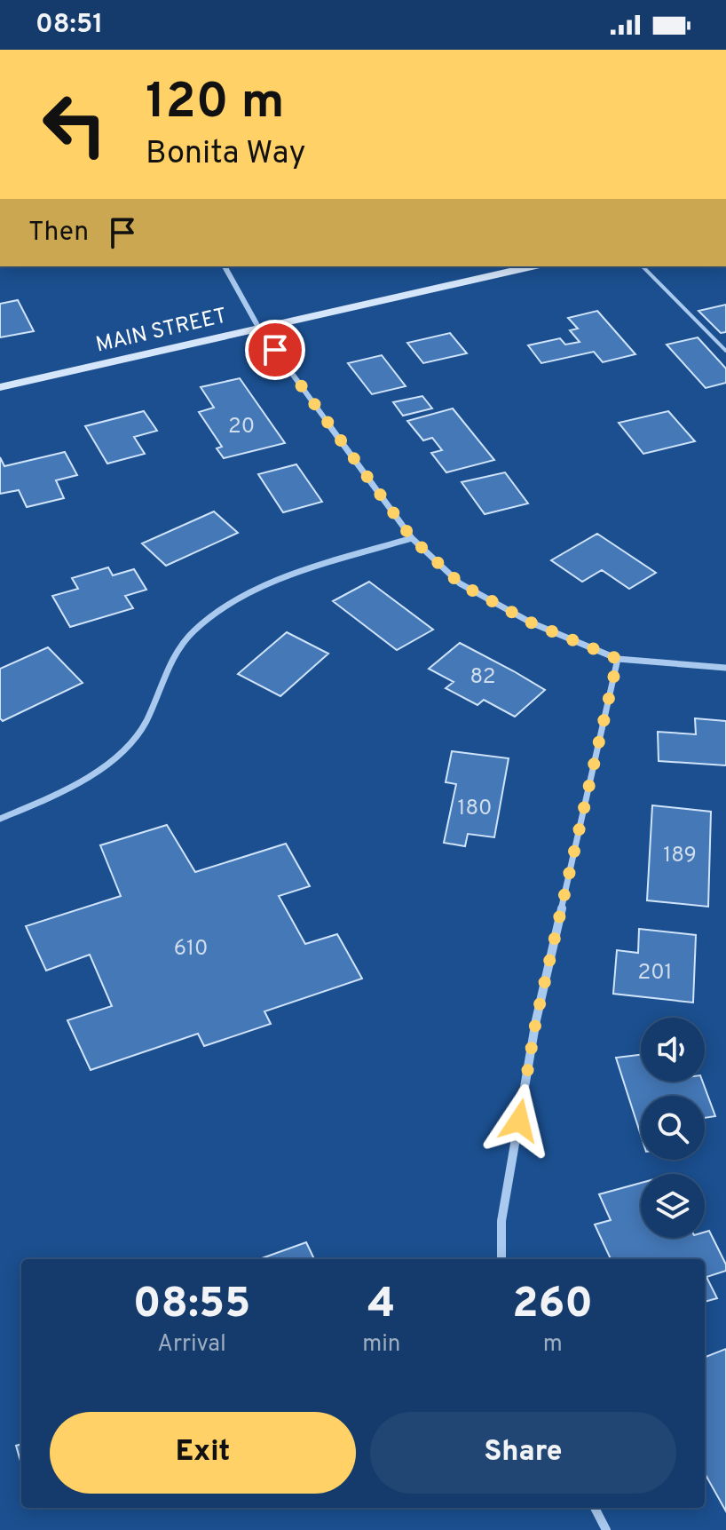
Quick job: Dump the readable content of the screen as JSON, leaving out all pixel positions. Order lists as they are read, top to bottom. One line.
{"streets":{"main road":["MAIN STREET"]},"house_numbers":["20","82","180","189","610","201"],"page":{"status":"08:51","turn":["120 m","Bonita Way"],"then":"Then","eta":["08:55","Arrival","4","min","260","m"],"buttons":["Exit","Share"]}}
